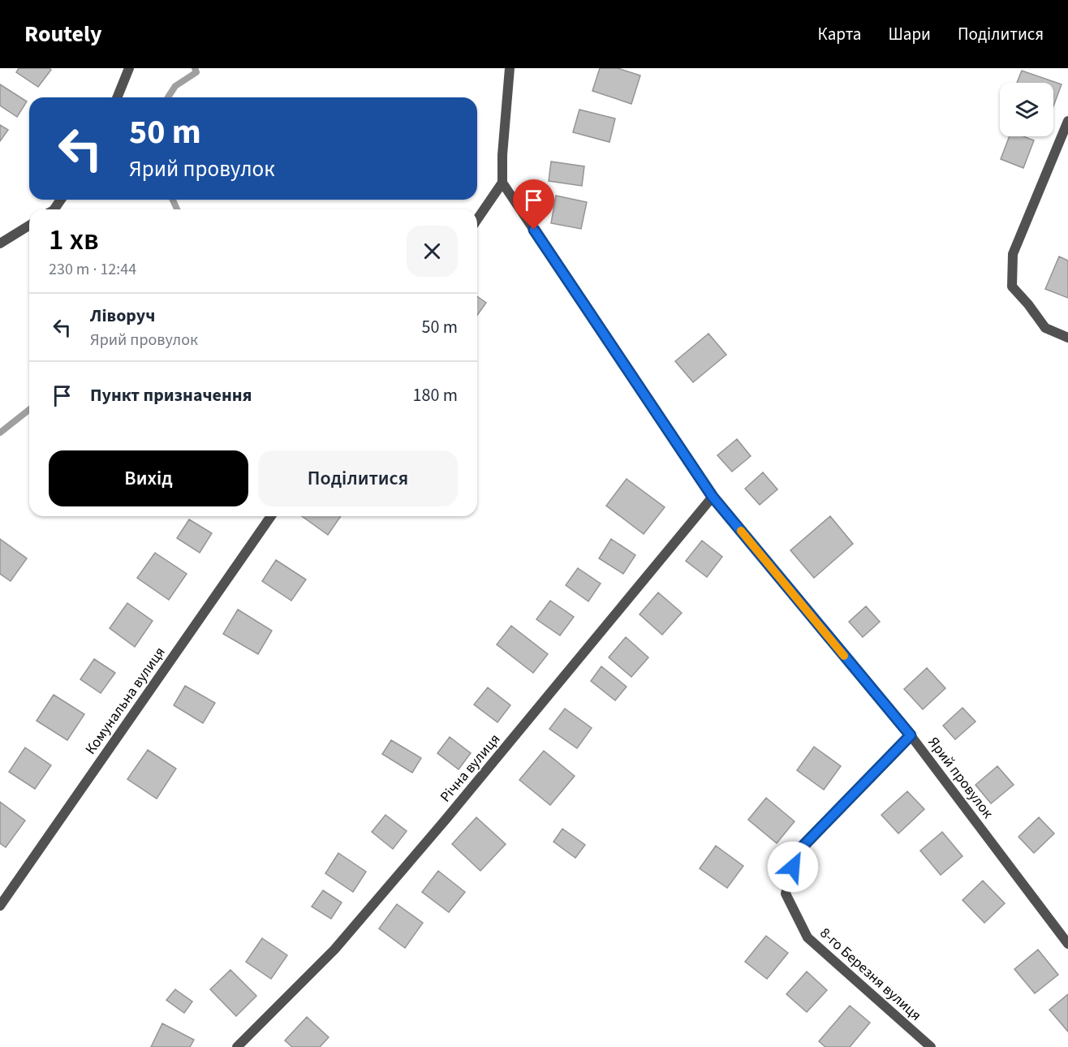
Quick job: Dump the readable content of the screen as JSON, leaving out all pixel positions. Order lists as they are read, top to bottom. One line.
{"streets":{"street":["Комунальна вулиця","Річна вулиця","Ярий провулок","8-го Березня вулиця"]},"crossings":[["Річна вулиця","Ярий провулок"],["Ярий провулок","8-го Березня вулиця"]],"page":{"header":"Routely","nav":["Карта","Шари","Поділитися"],"turn":["50 m","Ярий провулок"],"heading":["1 хв","230 m · 12:44"],"list":[{"name":"Ліворуч","note":"Ярий провулок","value":"50 m"},{"name":"Пункт призначення","value":"180 m"}],"buttons":["Вихід","Поділитися"]}}
